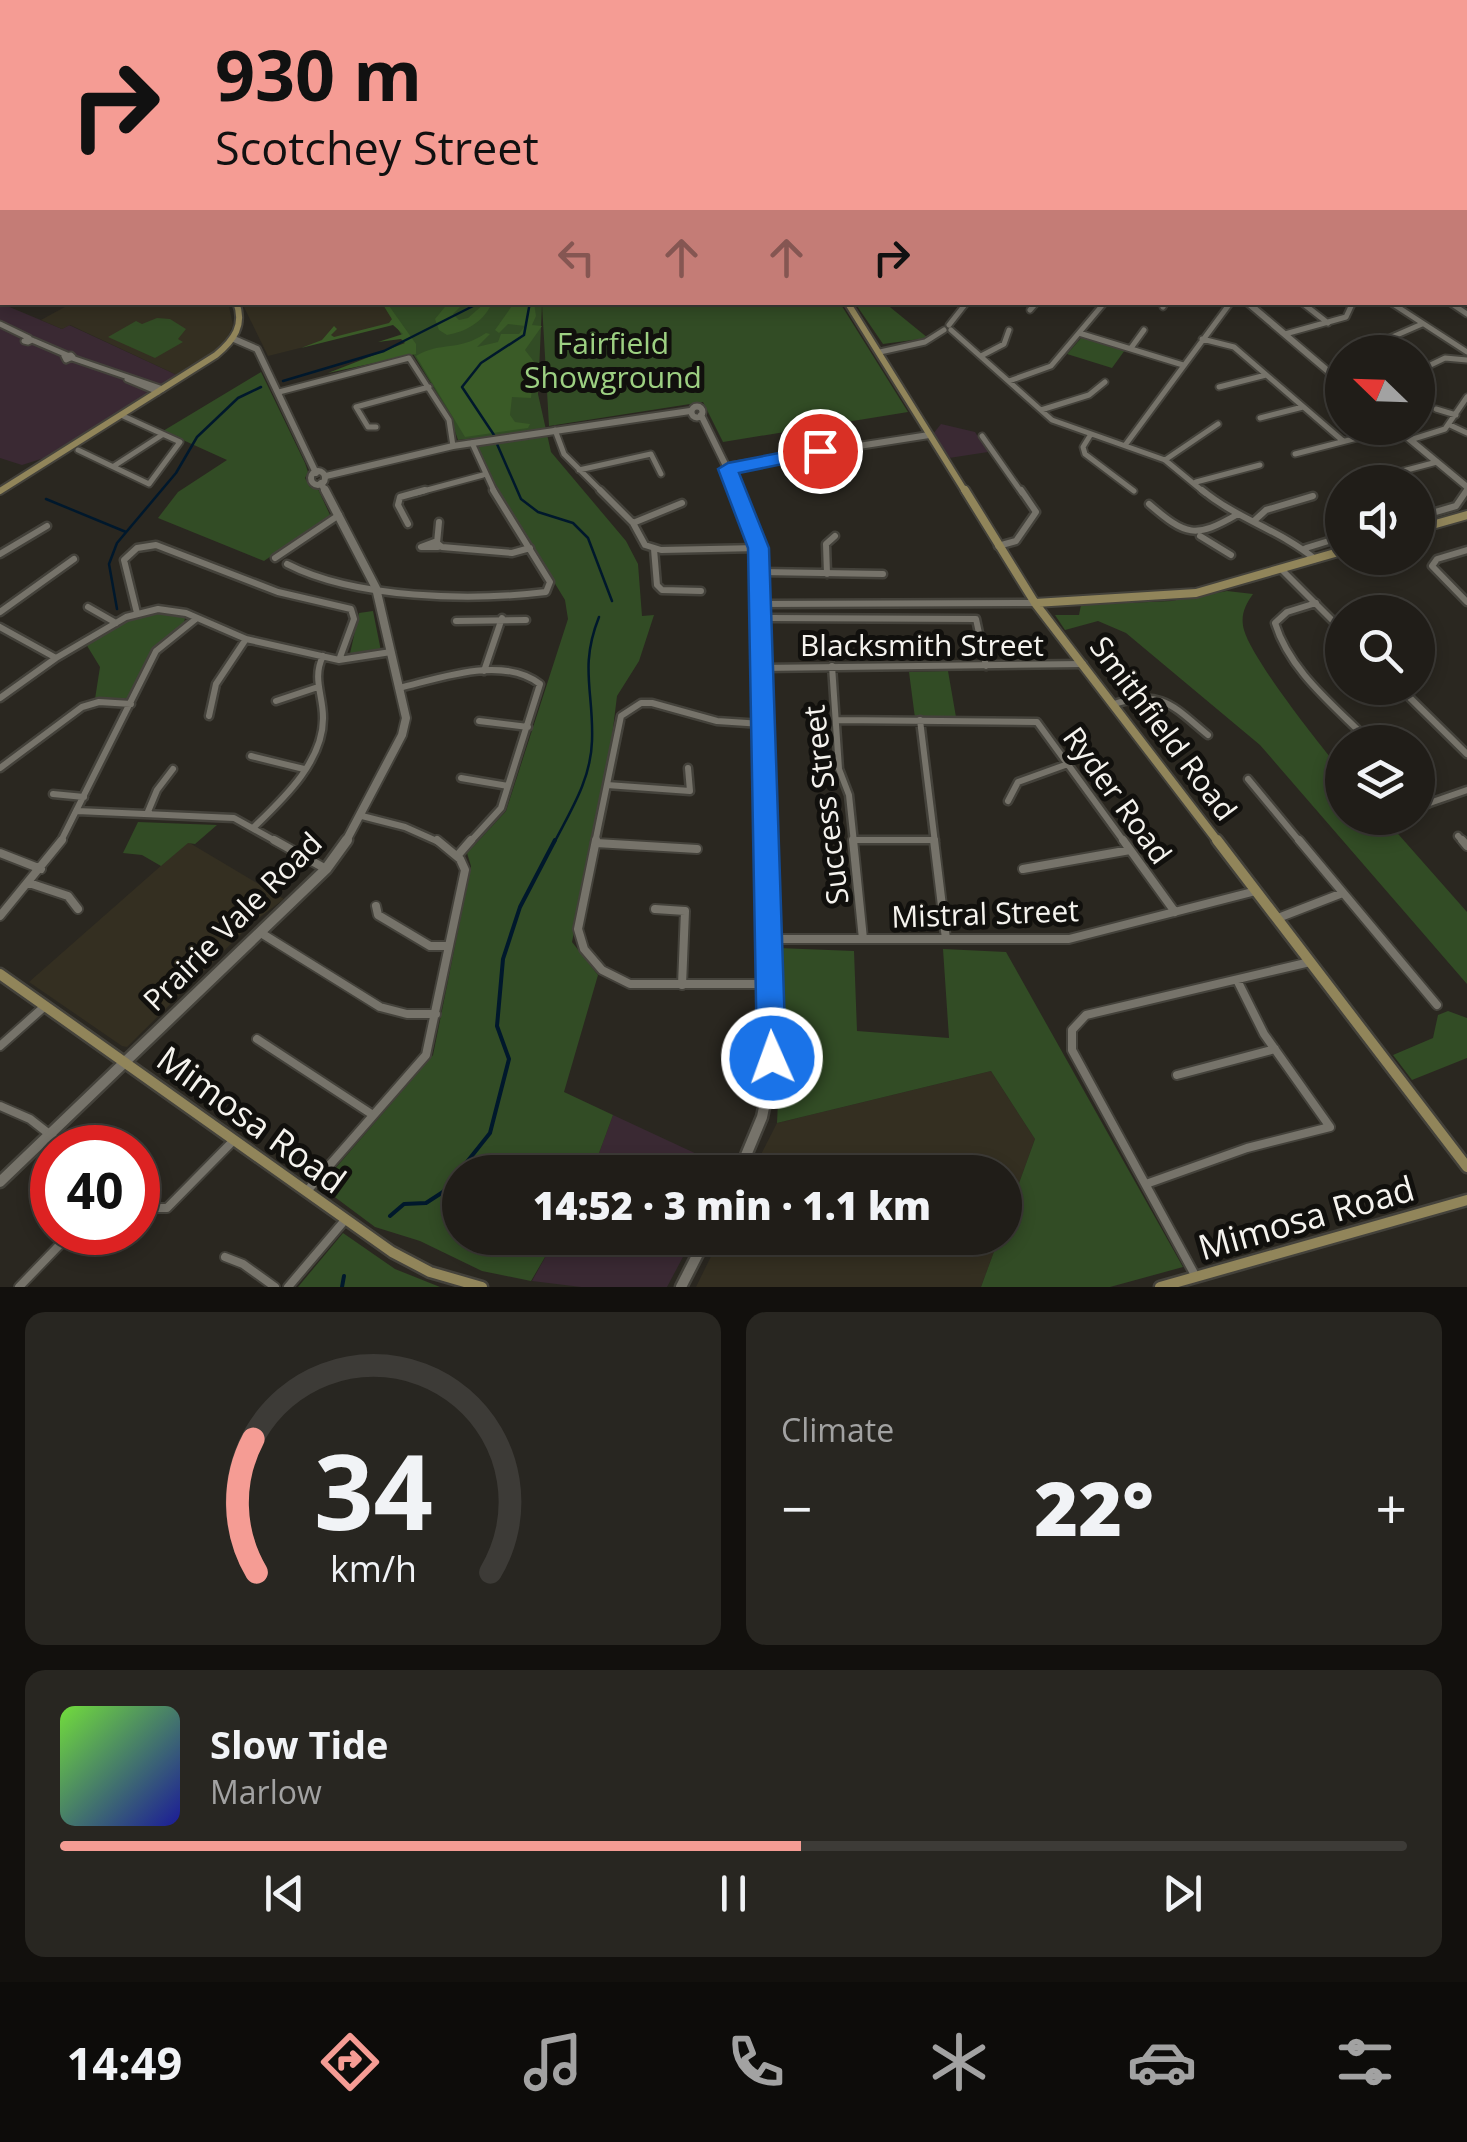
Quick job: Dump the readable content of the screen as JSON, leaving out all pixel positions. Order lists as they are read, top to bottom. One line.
{"streets":{"main road":["Smithfield Road","Mimosa Road"],"street":["Blacksmith Street","Ryder Road","Success Street","Mistral Street","Prairie Vale Road"]},"crossings":[["Blacksmith Street","Smithfield Road"],["Blacksmith Street","Success Street"],["Smithfield Road","Mistral Street"],["Ryder Road","Success Street"],["Ryder Road","Mistral Street"],["Success Street","Mistral Street"],["Prairie Vale Road","Mimosa Road"]],"parks":["Fairfield Showground"],"north":"top left","page":{"turn":["930 m","Scotchey Street"],"limit":"40","trip":"14:52 · 3 min · 1.1 km","tile":"Climate","heat":["−","22°","+"],"song":["Slow Tide","Marlow"],"tabs":"14:49","gauge":["34","km/h"]}}
